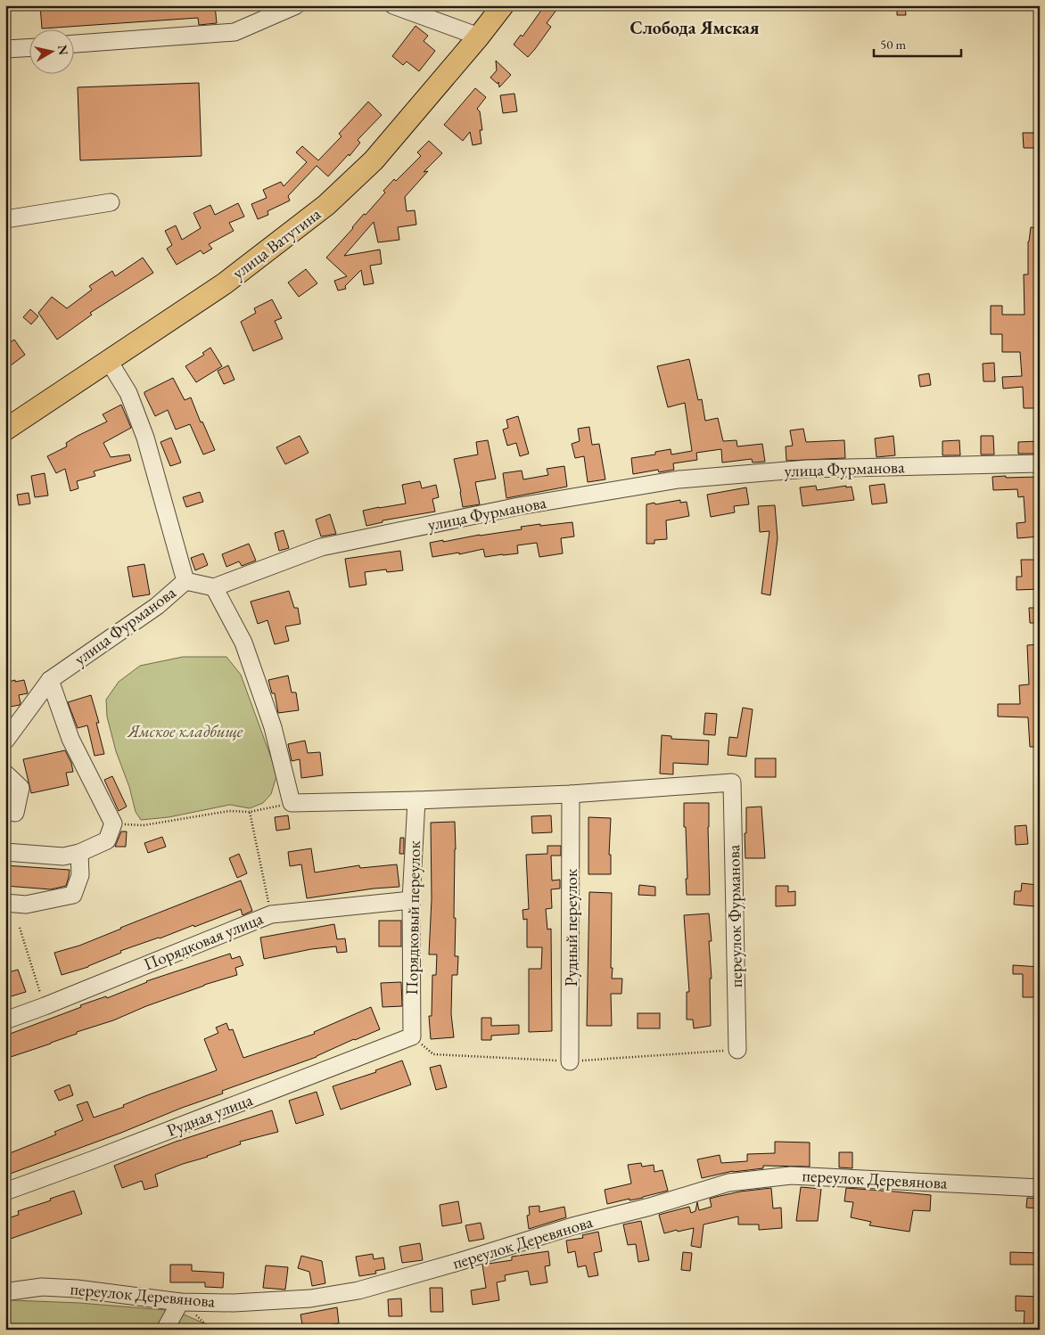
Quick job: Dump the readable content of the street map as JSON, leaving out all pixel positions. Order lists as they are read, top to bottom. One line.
{"streets":{"main road":["улица Ватутина"],"street":["улица Фурманова","переулок Фурманова","Порядковый переулок","Рудный переулок","Порядковая улица","Рудная улица","переулок Деревянова"]},"crossings":[["переулок Фурманова","Рудный переулок"],["Порядковый переулок","Порядковая улица"],["Порядковый переулок","Рудная улица"]],"districts":["Слобода Ямская"],"parks":["Ямское кладбище"],"scale_bar":"50 m","north":"right"}
